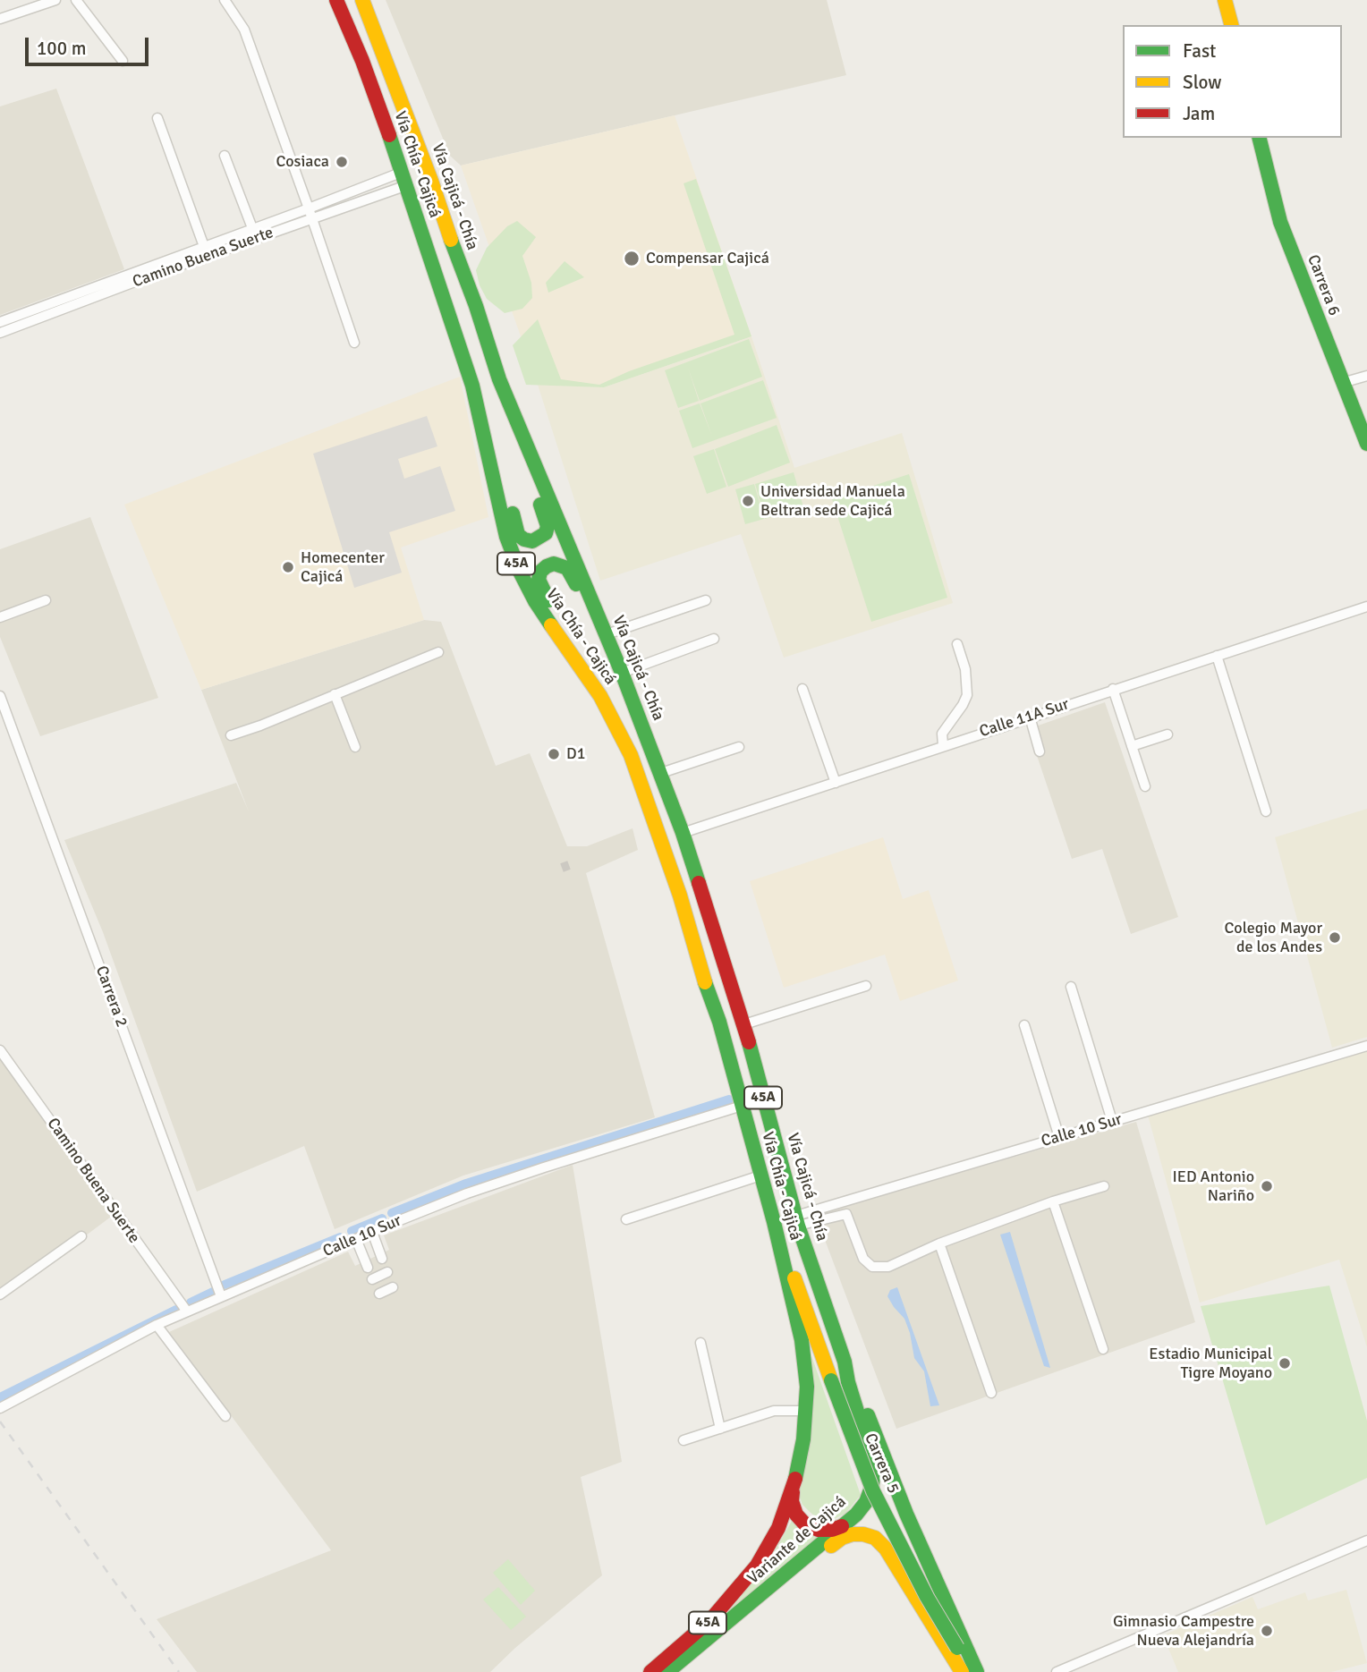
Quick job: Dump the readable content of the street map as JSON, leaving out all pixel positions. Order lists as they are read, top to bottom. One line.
{"streets":{"main road":["Vía Chía - Cajicá","Vía Cajicá - Chía","Carrera 6","45A","Carrera 5","Variante de Cajicá"],"street":["Camino Buena Suerte","Calle 11A Sur","Carrera 2","Calle 10 Sur"]},"crossings":[["Vía Chía - Cajicá","Camino Buena Suerte"],["Vía Chía - Cajicá","Calle 10 Sur"],["Vía Chía - Cajicá","Carrera 5"],["Vía Chía - Cajicá","Variante de Cajicá"],["Vía Cajicá - Chía","Calle 11A Sur"],["Vía Cajicá - Chía","Calle 10 Sur"],["Vía Cajicá - Chía","Carrera 5"],["Vía Cajicá - Chía","Variante de Cajicá"],["Camino Buena Suerte","Calle 10 Sur"],["Carrera 2","Calle 10 Sur"],["Carrera 5","Variante de Cajicá"]],"places":["Cosiaca","Compensar Cajicá","Universidad Manuela Beltran sede Cajicá","Homecenter Cajicá","D1","Colegio Mayor de los Andes","IED Antonio Nariño","Estadio Municipal Tigre Moyano","Gimnasio Campestre Nueva Alejandría"],"legend":["Fast","Slow","Jam"],"scale_bar":"100 m"}
